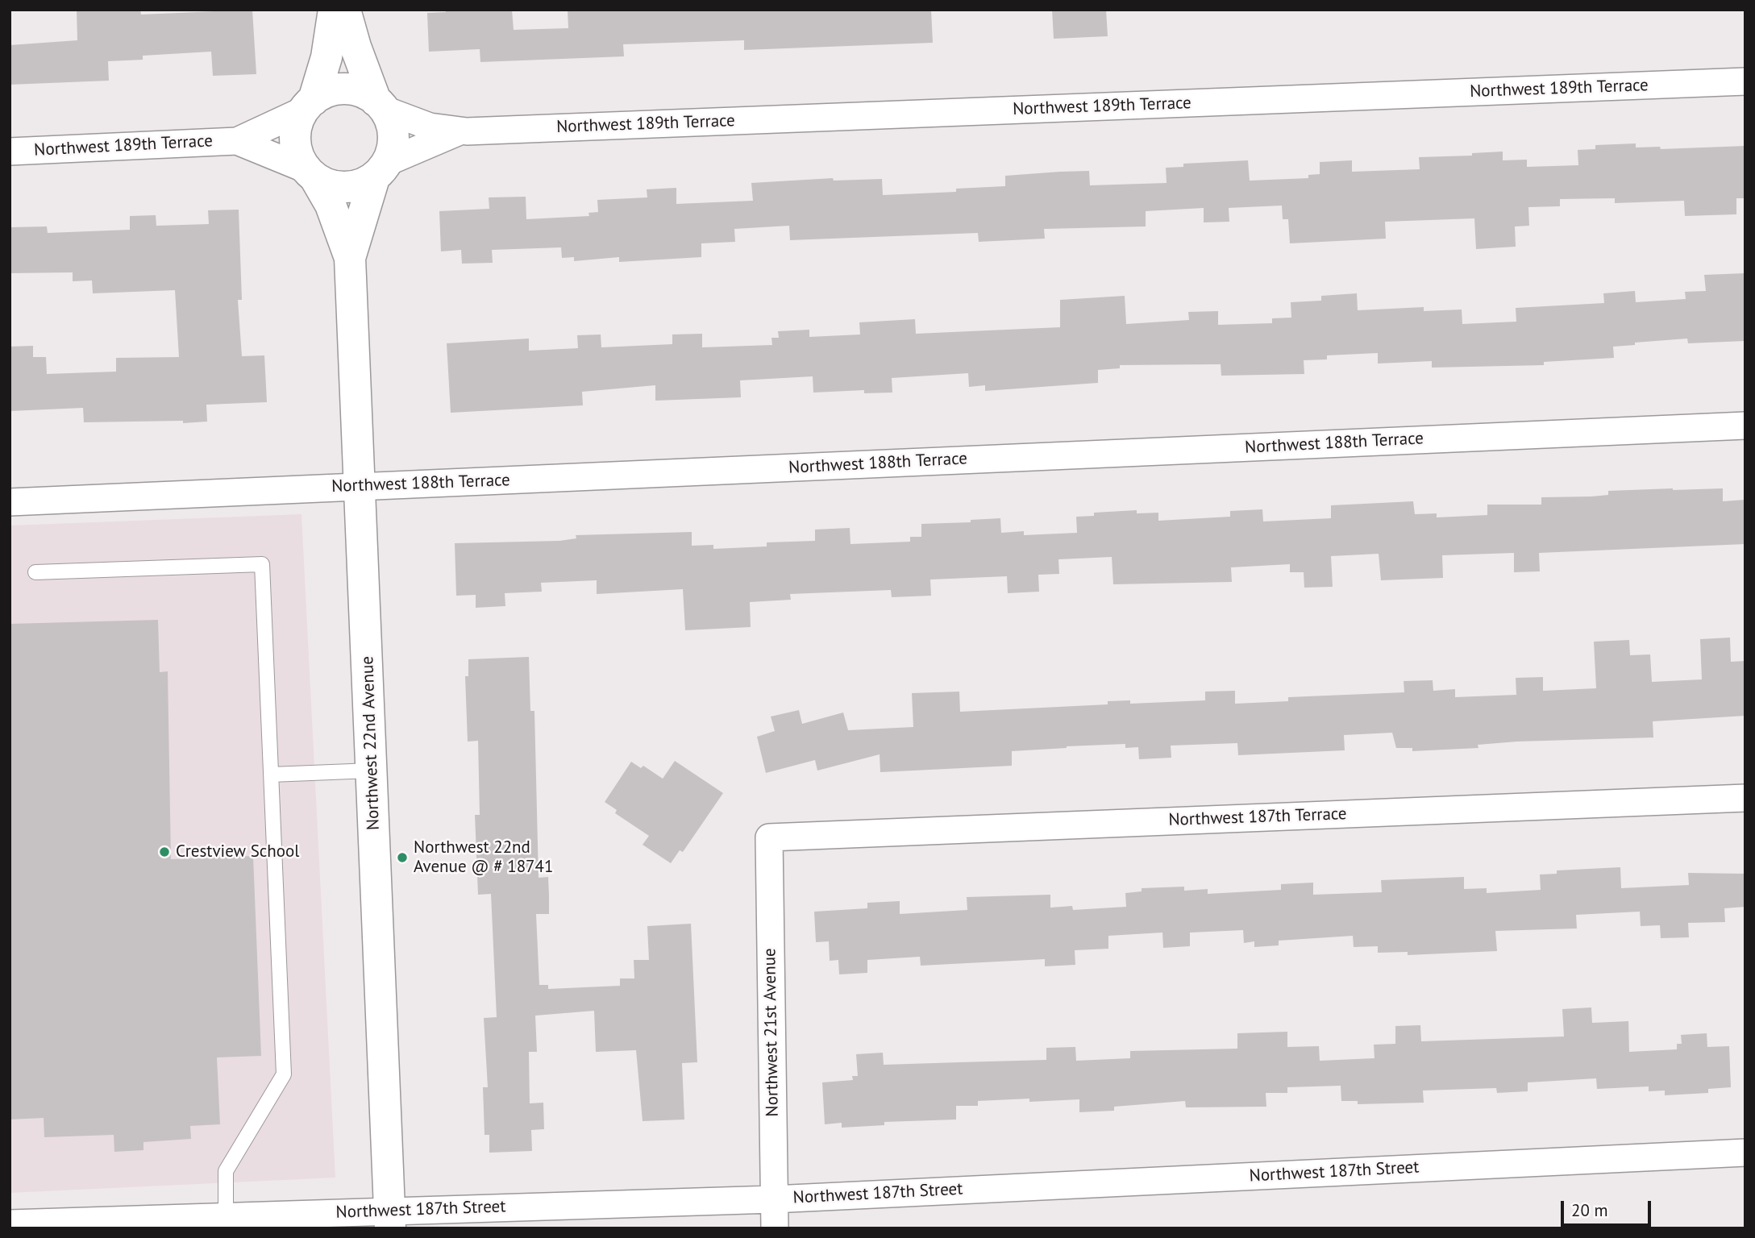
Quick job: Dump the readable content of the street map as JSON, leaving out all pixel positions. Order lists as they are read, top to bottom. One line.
{"streets":{"street":["Northwest 189th Terrace","Northwest 188th Terrace","Northwest 22nd Avenue","Northwest 187th Terrace","Northwest 21st Avenue","Northwest 187th Street"]},"crossings":[["Northwest 189th Terrace","Northwest 22nd Avenue"],["Northwest 188th Terrace","Northwest 22nd Avenue"],["Northwest 22nd Avenue","Northwest 187th Street"],["Northwest 187th Terrace","Northwest 21st Avenue"],["Northwest 21st Avenue","Northwest 187th Street"]],"places":["Crestview School","Northwest 22nd Avenue @ # 18741"],"scale_bar":"20 m"}
